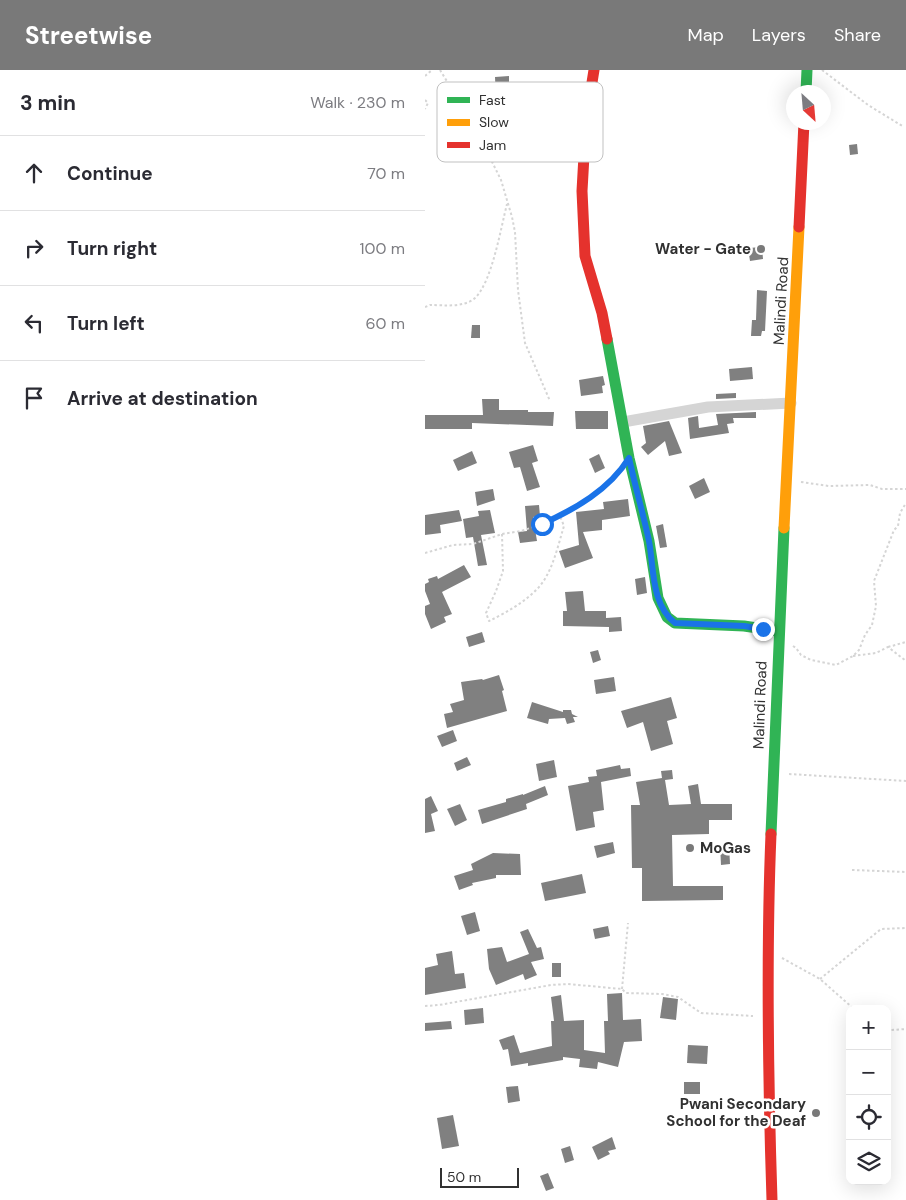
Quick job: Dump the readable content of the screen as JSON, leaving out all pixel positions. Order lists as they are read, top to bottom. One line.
{"streets":{"main road":["Malindi Road"]},"places":["Water - Gate","MoGas","Pwani Secondary School for the Deaf"],"legend":["Fast","Slow","Jam"],"scale_bar":"50 m","north":"bottom right","page":{"header":"Streetwise","nav":["Map","Layers","Share"],"heading":["3 min","Walk · 230 m"],"list":[["Continue","70 m"],["Turn right","100 m"],["Turn left","60 m"],"Arrive at destination"],"map_buttons":["+","−"],"scale":"50 m"}}
